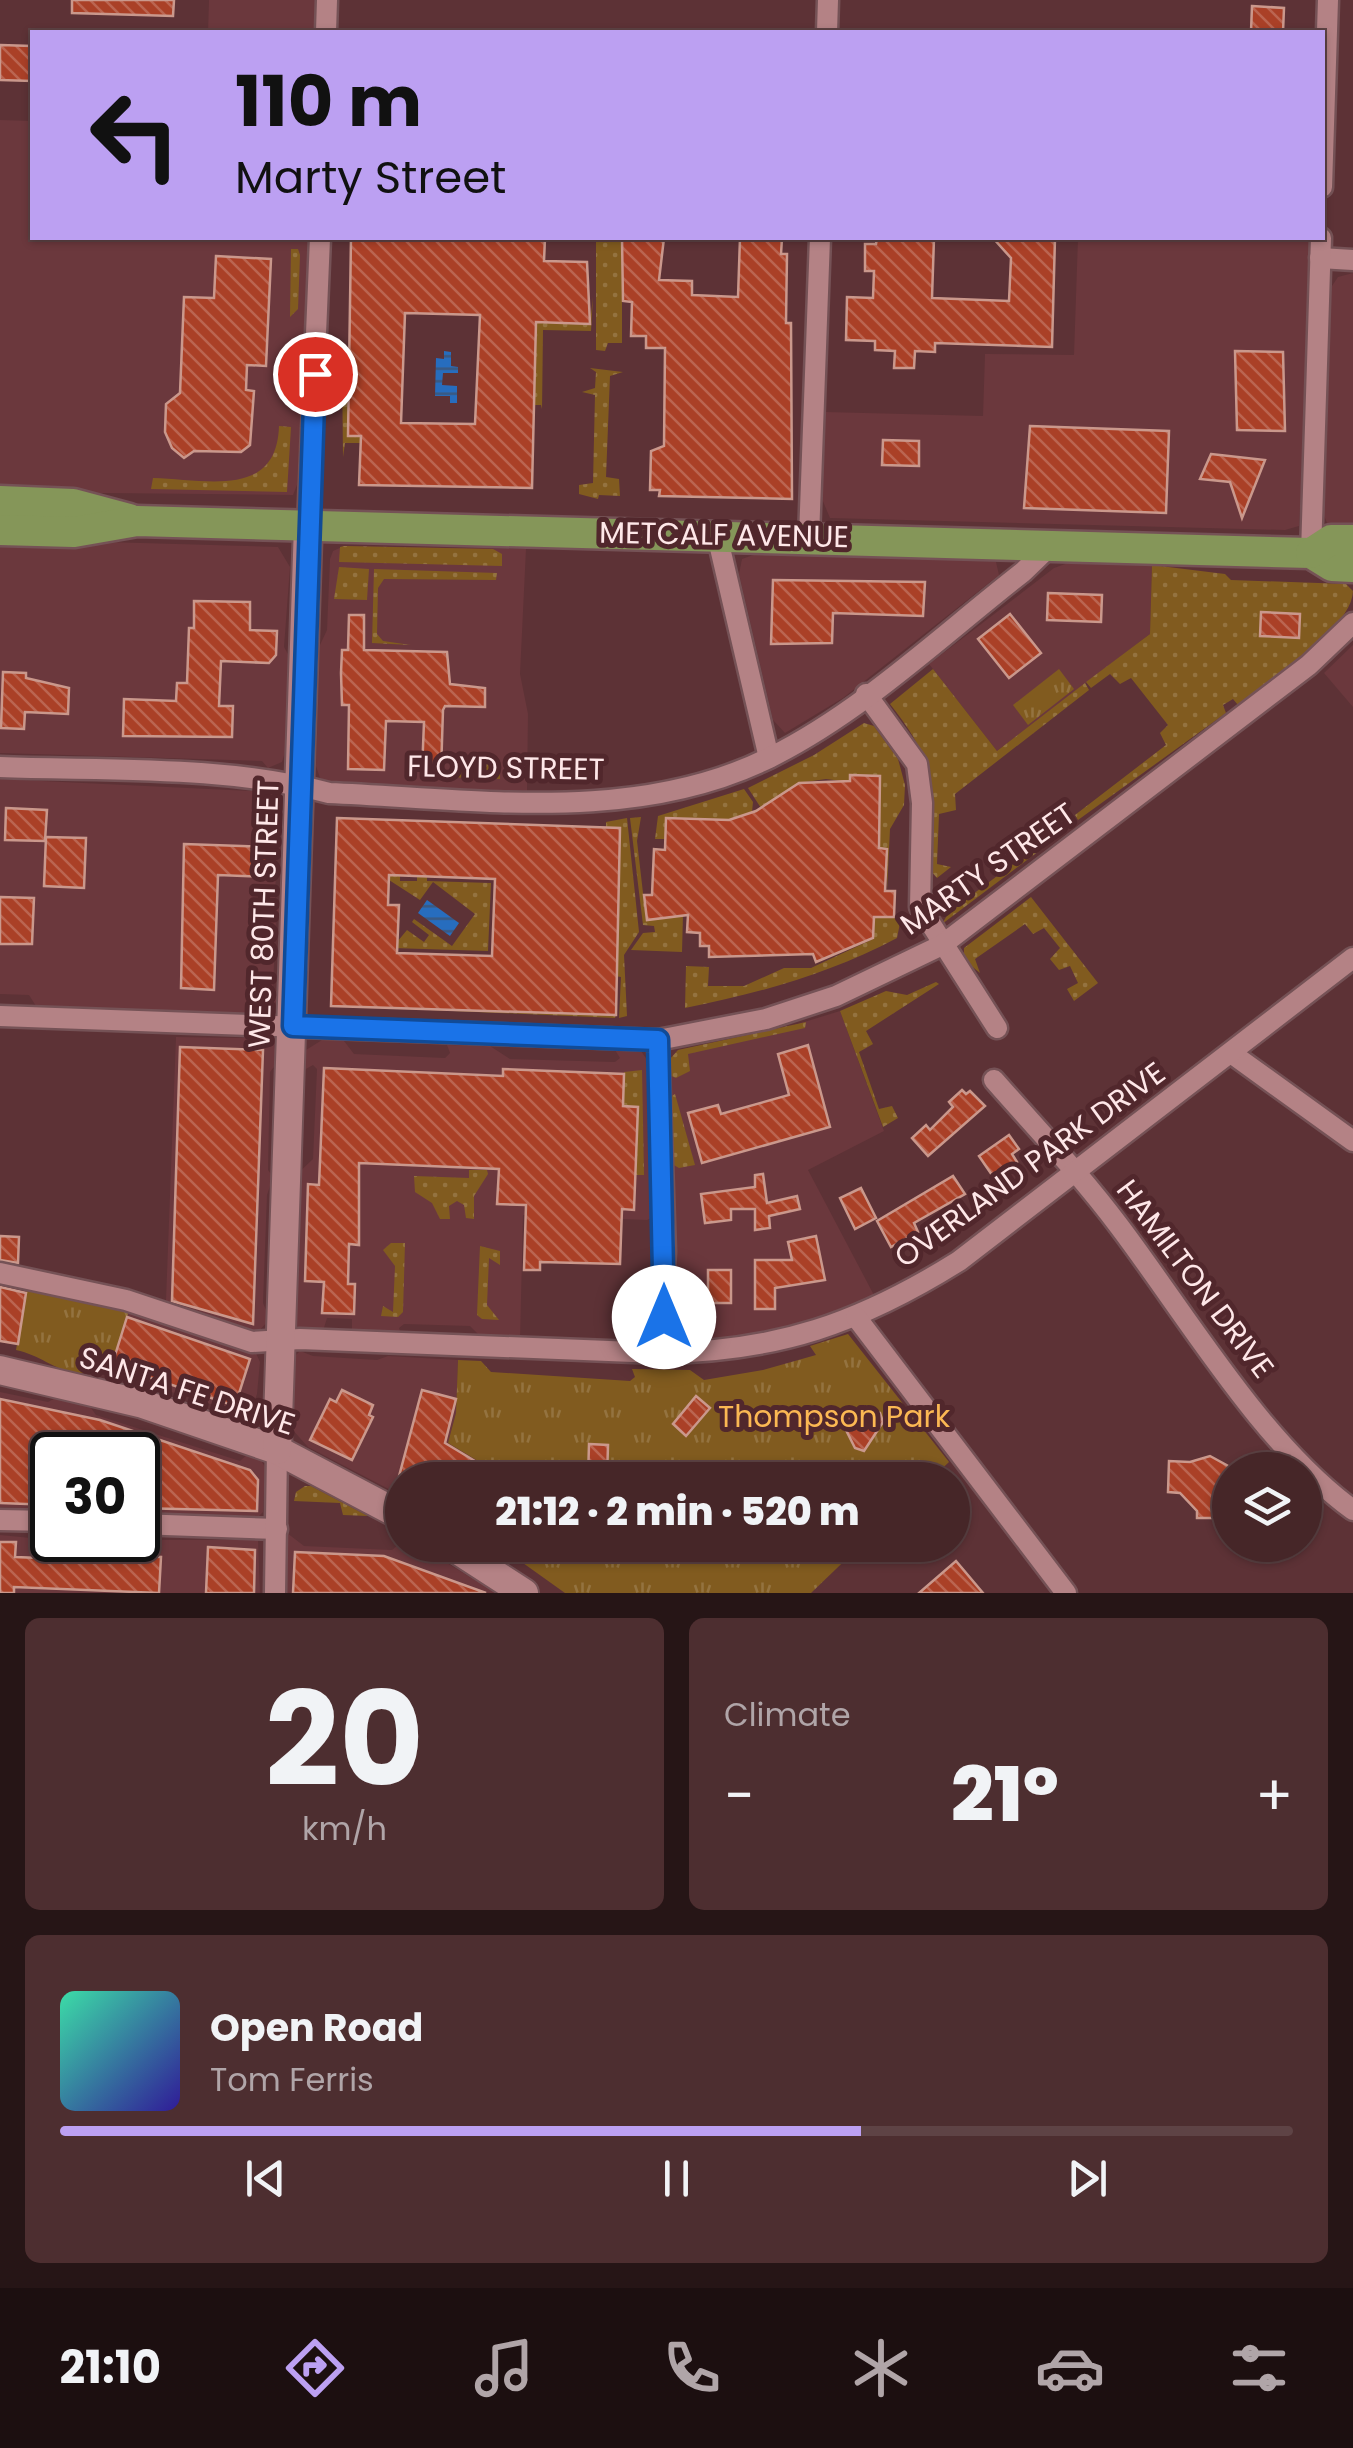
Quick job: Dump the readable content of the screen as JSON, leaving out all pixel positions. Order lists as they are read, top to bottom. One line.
{"streets":{"main road":["METCALF AVENUE"],"street":["FLOYD STREET","MARTY STREET","WEST 80TH STREET","OVERLAND PARK DRIVE","HAMILTON DRIVE","SANTA FE DRIVE"]},"crossings":[["METCALF AVENUE","FLOYD STREET"],["METCALF AVENUE","WEST 80TH STREET"],["FLOYD STREET","WEST 80TH STREET"],["MARTY STREET","WEST 80TH STREET"],["WEST 80TH STREET","OVERLAND PARK DRIVE"],["WEST 80TH STREET","SANTA FE DRIVE"],["OVERLAND PARK DRIVE","HAMILTON DRIVE"]],"parks":["Thompson Park"],"page":{"turn":["110 m","Marty Street"],"limit":"30","trip":"21:12 · 2 min · 520 m","tile":[["20","km/h"],"Climate"],"heat":["−","21°","+"],"song":["Open Road","Tom Ferris"],"tabs":"21:10"}}
